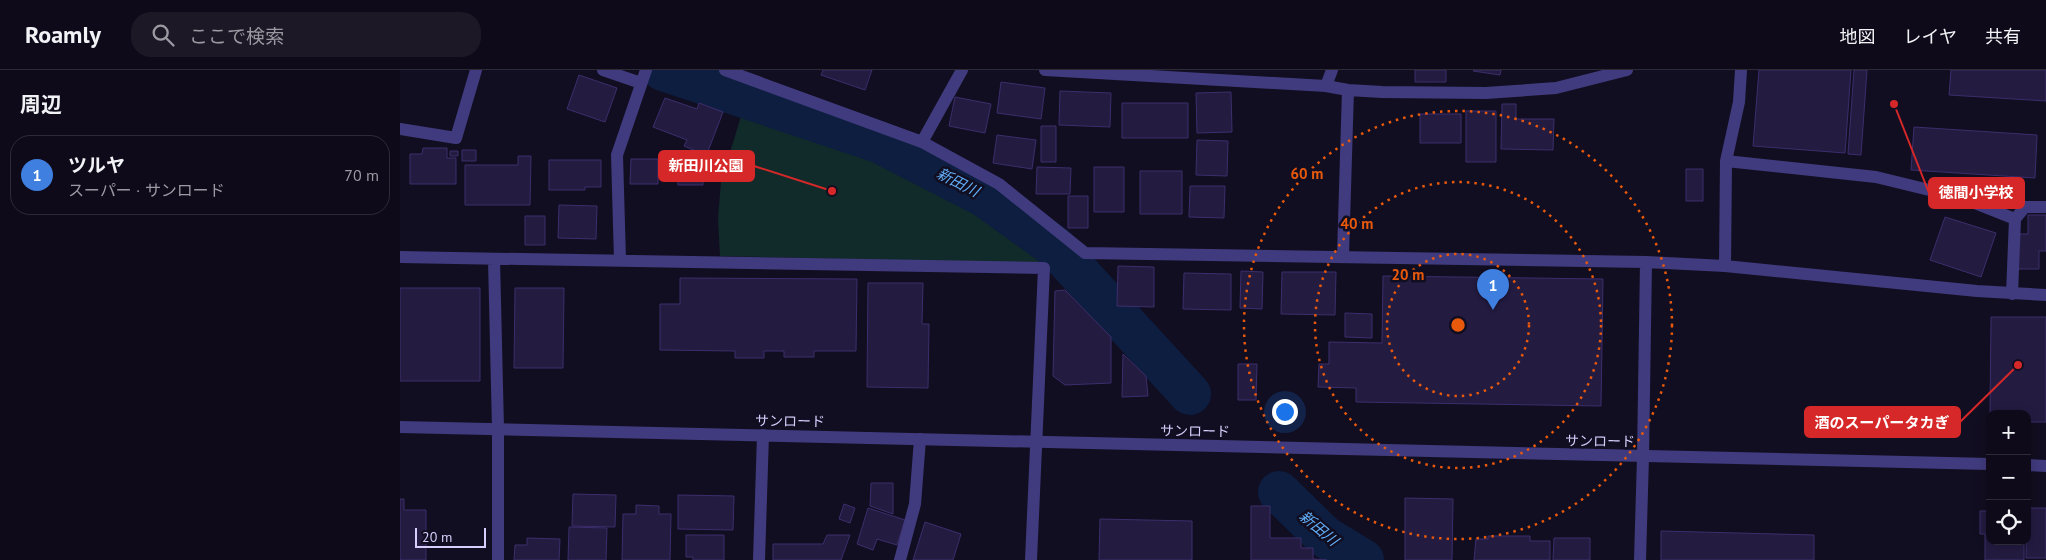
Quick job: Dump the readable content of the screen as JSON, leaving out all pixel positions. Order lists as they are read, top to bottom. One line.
{"streets":{"street":["サンロード"]},"water":["新田川"],"places":["徳間小学校","新田川公園","酒のスーパータカぎ"],"scale_bar":"20 m","page":{"header":"Roamly","search":"ここで検索","nav":["地図","レイヤ","共有"],"heading":"周辺","list":[{"mark":"1","name":"ツルヤ","note":"スーパー · サンロード","value":"70 m"}],"pins":"1","map_buttons":["+","−"],"scale":"20 m"},"rings":["60 m","40 m","20 m"]}
